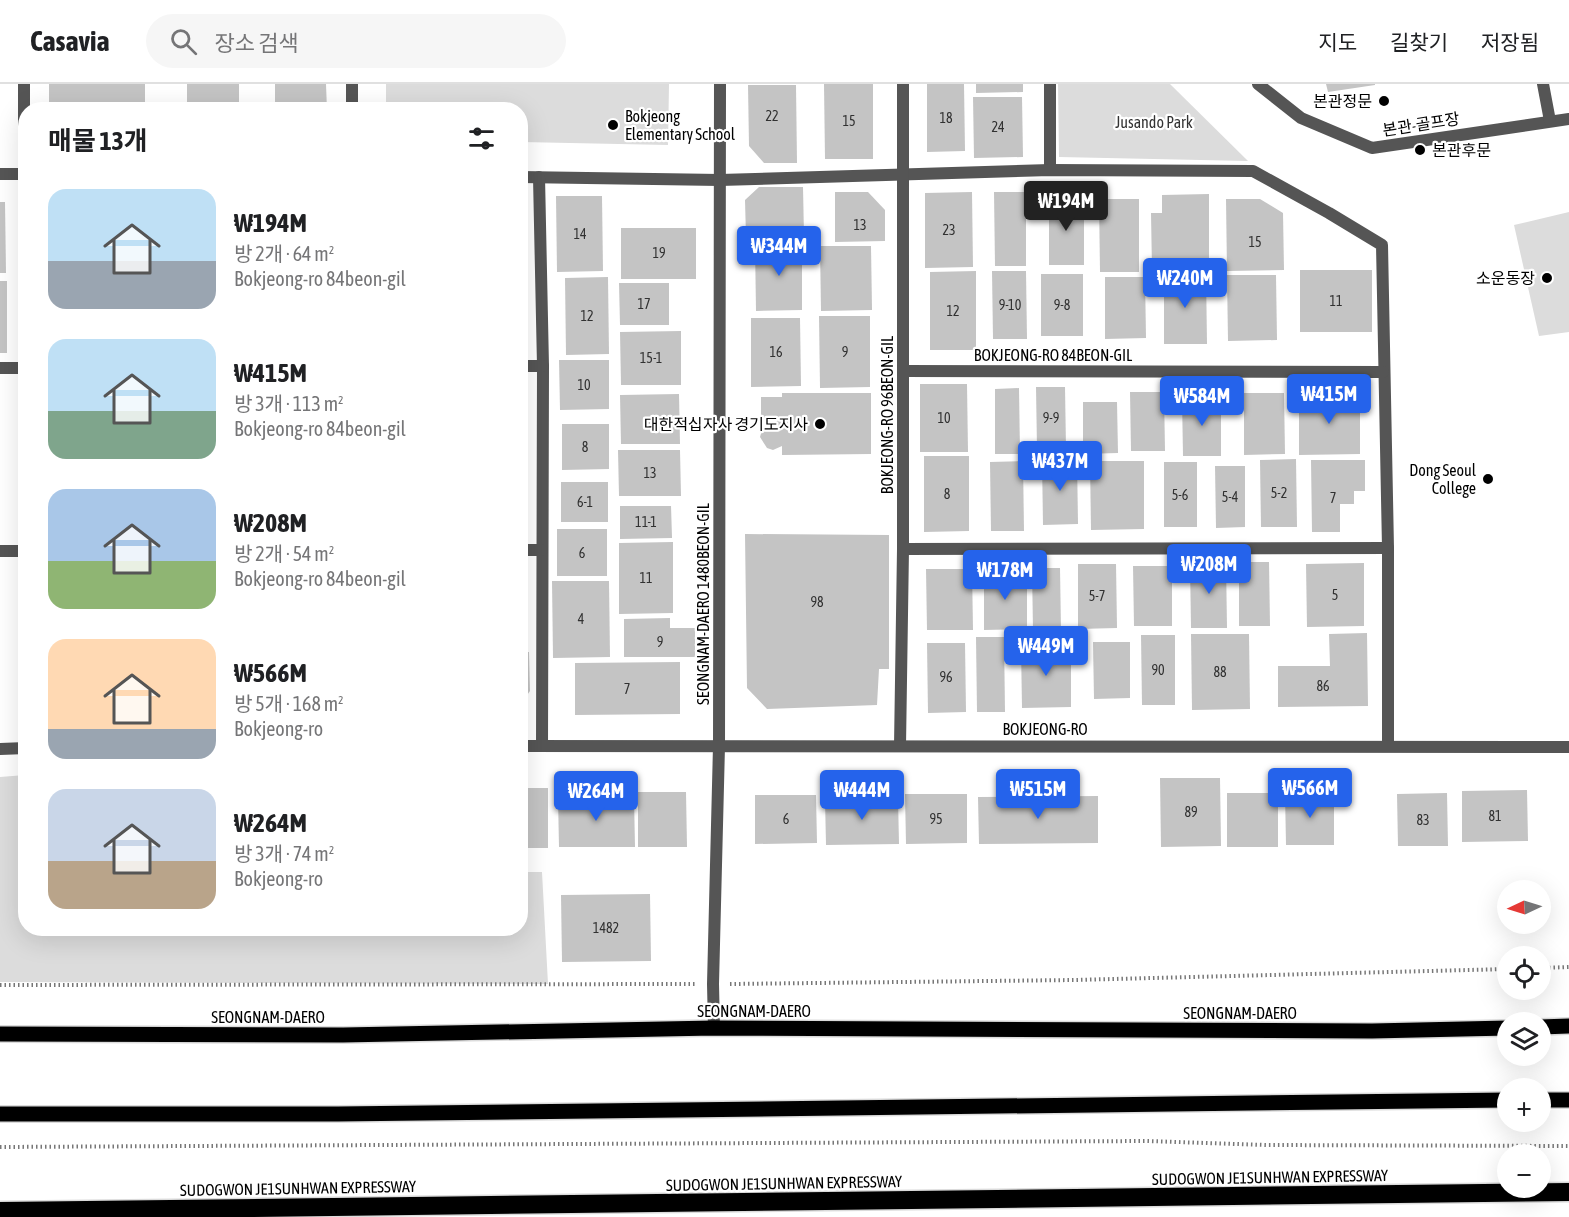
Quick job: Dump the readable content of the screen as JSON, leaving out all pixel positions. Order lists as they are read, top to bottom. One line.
{"streets":{"highway":["SUDOGWON JE1SUNHWAN EXPRESSWAY"],"main road":["SEONGNAM-DAERO"],"street":["본관-골프장","BOKJEONG-RO 84BEON-GIL","BOKJEONG-RO 96BEON-GIL","SEONGNAM-DAERO 1480BEON-GIL","BOKJEONG-RO"]},"crossings":[["BOKJEONG-RO 84BEON-GIL","BOKJEONG-RO 96BEON-GIL"],["BOKJEONG-RO 96BEON-GIL","BOKJEONG-RO"],["SEONGNAM-DAERO 1480BEON-GIL","BOKJEONG-RO"],["SEONGNAM-DAERO 1480BEON-GIL","SEONGNAM-DAERO"]],"parks":["Jusando Park"],"places":["본관정문","Bokjeong Elementary School","본관후문","소운동장","대한적십자사 경기도지사","Dong Seoul College"],"house_numbers":["22","18","15","24","13","23","14","15","19","11","17","9-10","9-8","12","12","16","9","15-1","10","10","9-9","8","13","5-2","8","5-6","5-4","7","6-1","11-1","6","11","5","5-7","98","4","9","90","88","96","86","7","89","81","6","95","83","1482"],"north":"left","page":{"header":"Casavia","search":"장소 검색","nav":["지도","길찾기","저장됨"],"heading":"매물 13개","list":[{"name":"₩194M","note":"방 2개 · 64 m² · Bokjeong-ro 84beon-gil"},{"name":"₩415M","note":"방 3개 · 113 m² · Bokjeong-ro 84beon-gil"},{"name":"₩208M","note":"방 2개 · 54 m² · Bokjeong-ro 84beon-gil"},{"name":"₩566M","note":"방 5개 · 168 m² · Bokjeong-ro"},{"name":"₩264M","note":"방 3개 · 74 m² · Bokjeong-ro"}],"price":["₩194M","₩344M","₩240M","₩415M","₩584M","₩437M","₩208M","₩178M","₩449M","₩566M","₩515M","₩444M","₩264M"],"map_buttons":["+","−"]}}
